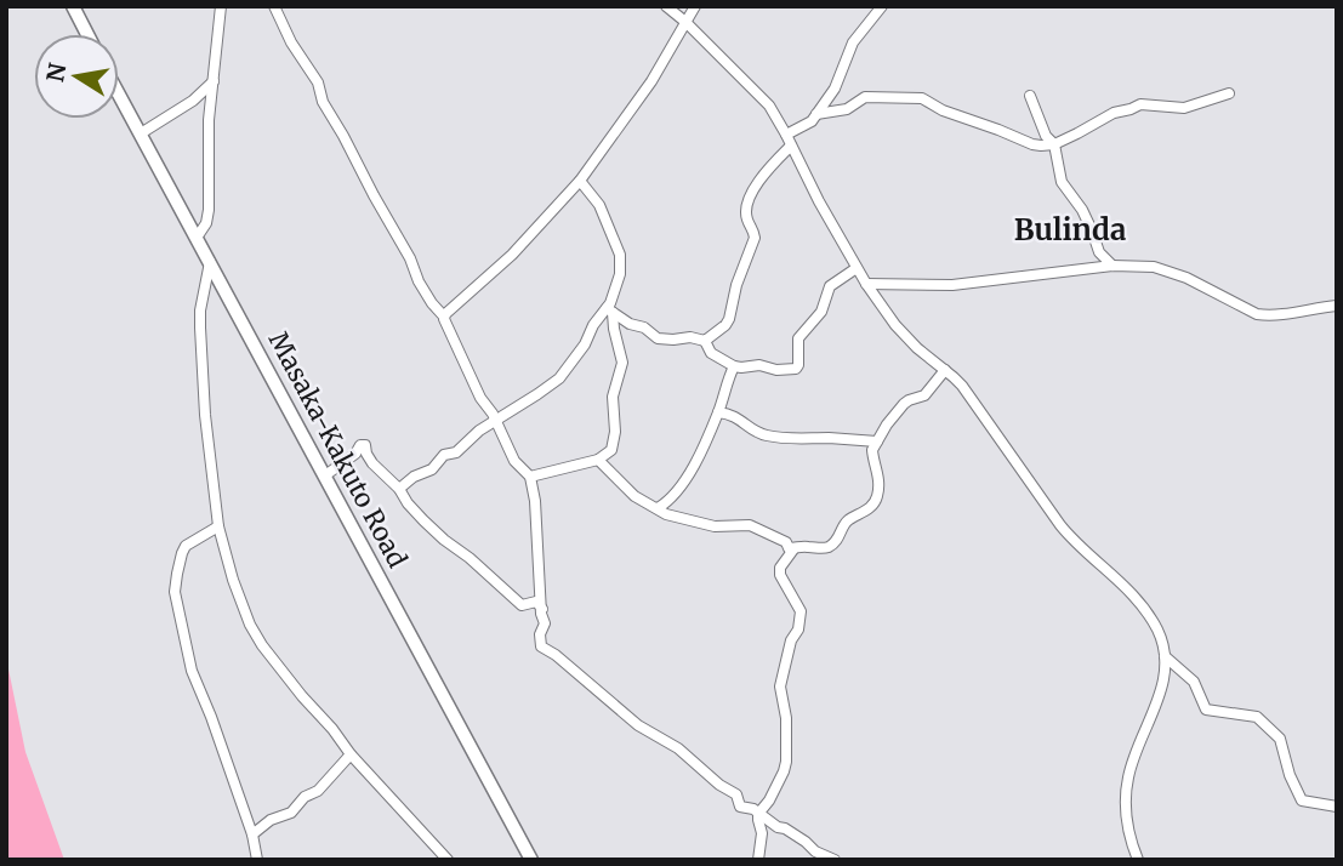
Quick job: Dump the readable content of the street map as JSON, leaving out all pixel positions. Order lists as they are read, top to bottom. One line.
{"streets":{"highway":["Masaka-Kakuto Road"]},"districts":["Bulinda"],"north":"left"}
